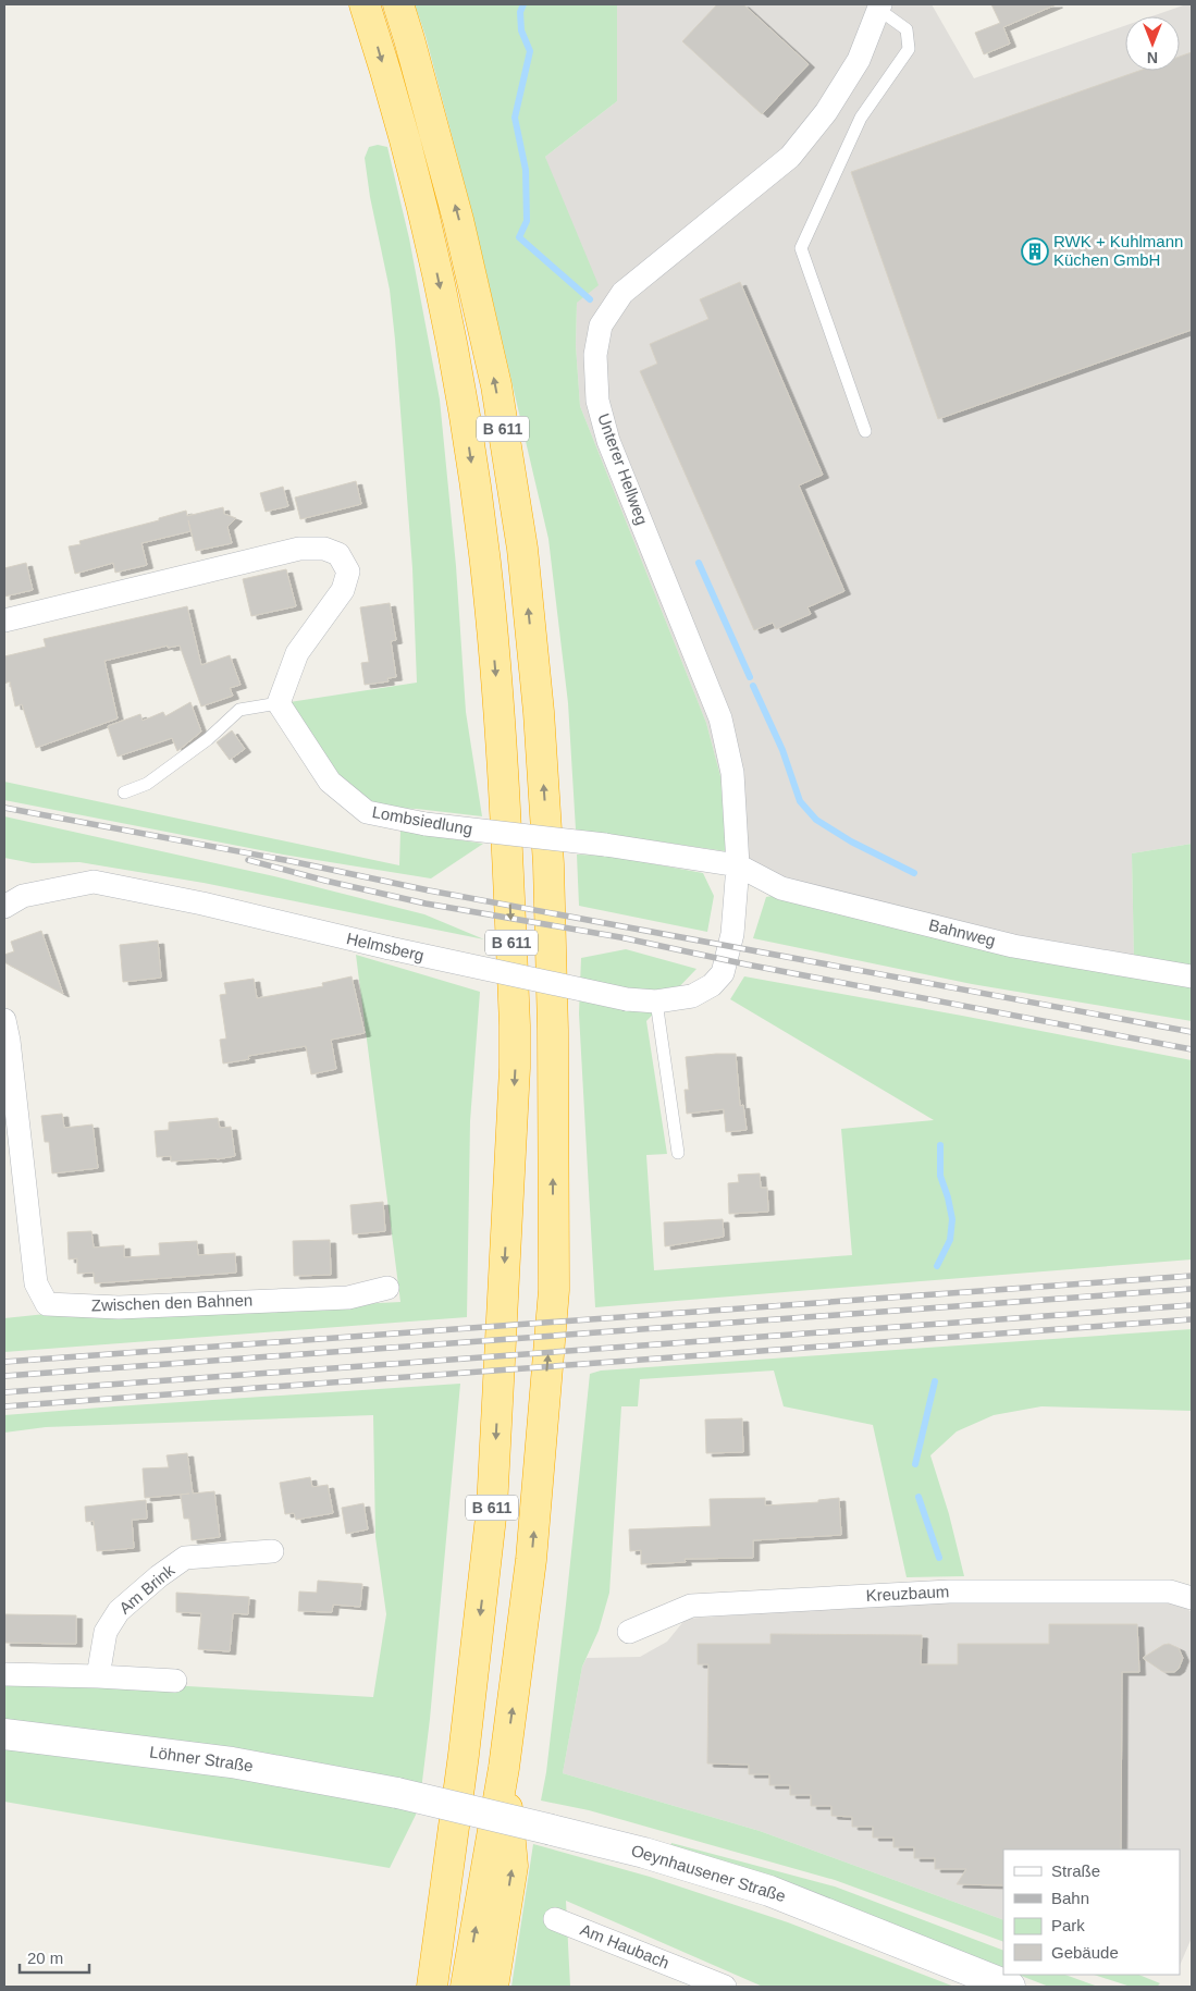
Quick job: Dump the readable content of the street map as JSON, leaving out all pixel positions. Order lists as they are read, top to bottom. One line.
{"streets":{"highway":["B 611"],"main road":["Löhner Straße","Oeynhausener Straße"],"street":["Unterer Hellweg","Lombsiedlung","Bahnweg","Helmsberg","Zwischen den Bahnen","Am Brink","Kreuzbaum","Am Haubach"]},"crossings":[["Unterer Hellweg","Lombsiedlung"],["Unterer Hellweg","Bahnweg"],["Unterer Hellweg","Helmsberg"],["Lombsiedlung","Bahnweg"],["Löhner Straße","Oeynhausener Straße"]],"places":{"building":["RWK + Kuhlmann Küchen GmbH"]},"legend":["Straße","Bahn","Park","Gebäude"],"scale_bar":"20 m","north":"bottom"}
